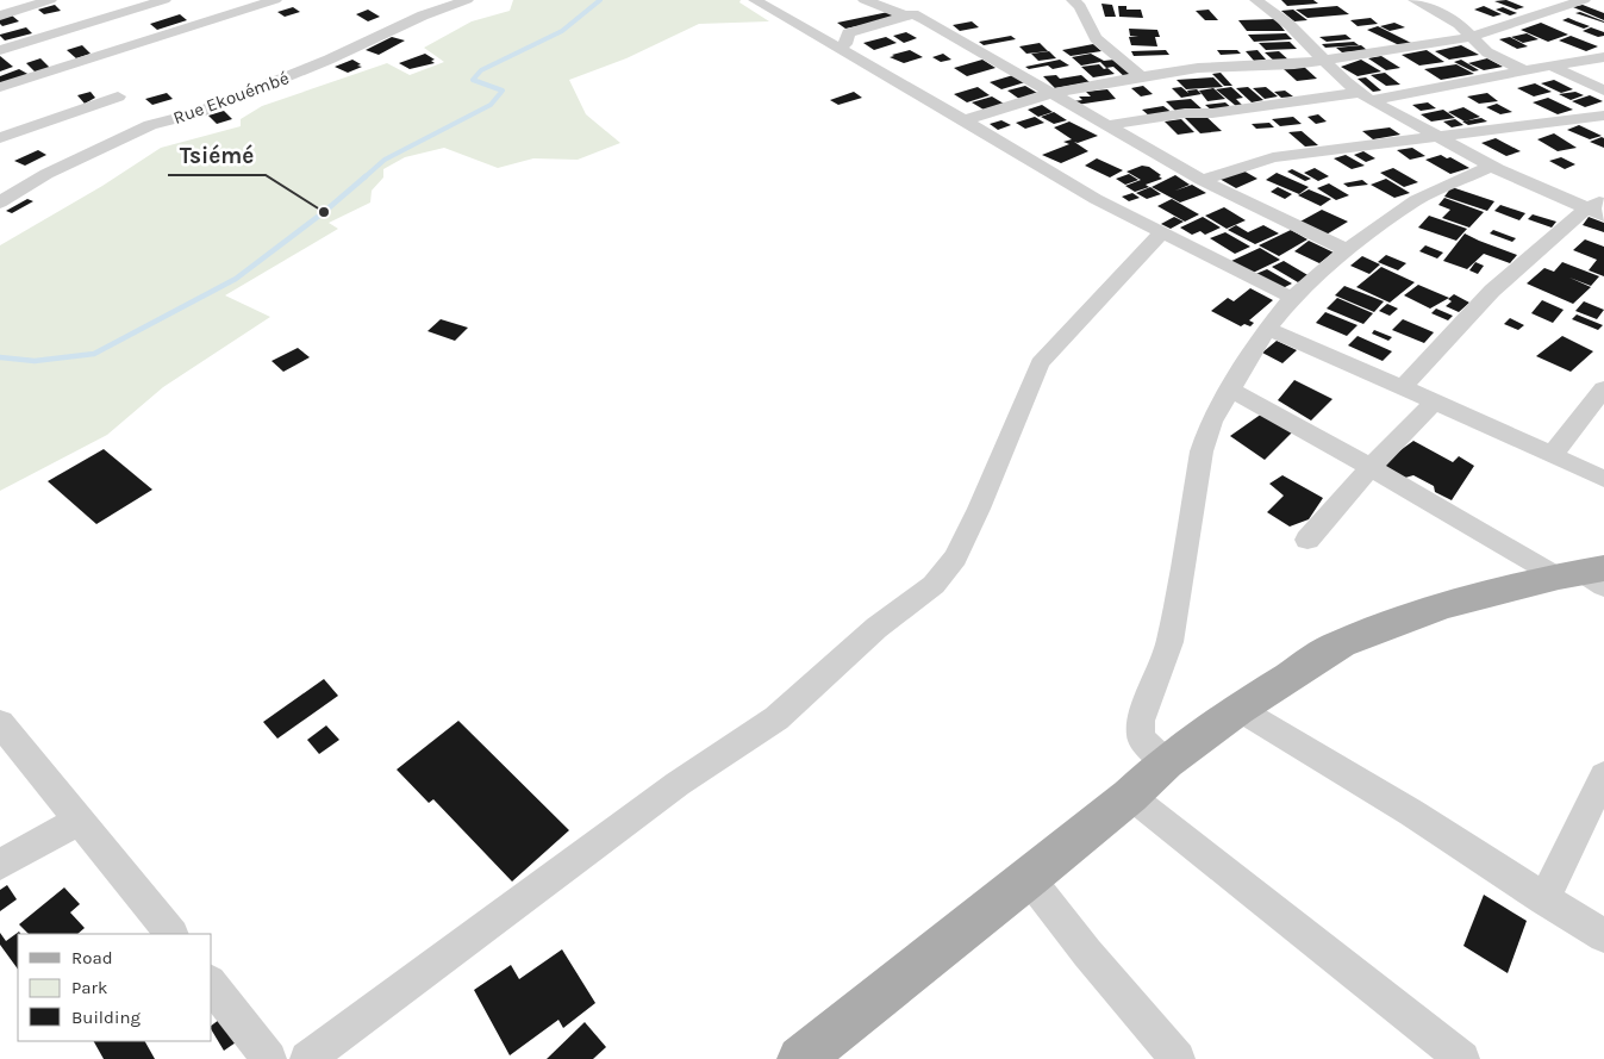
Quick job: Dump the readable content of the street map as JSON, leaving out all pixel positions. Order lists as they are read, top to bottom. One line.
{"streets":{"street":["Rue Ekouémbé"]},"places":["Tsiémé"],"legend":["Road","Park","Building"]}
